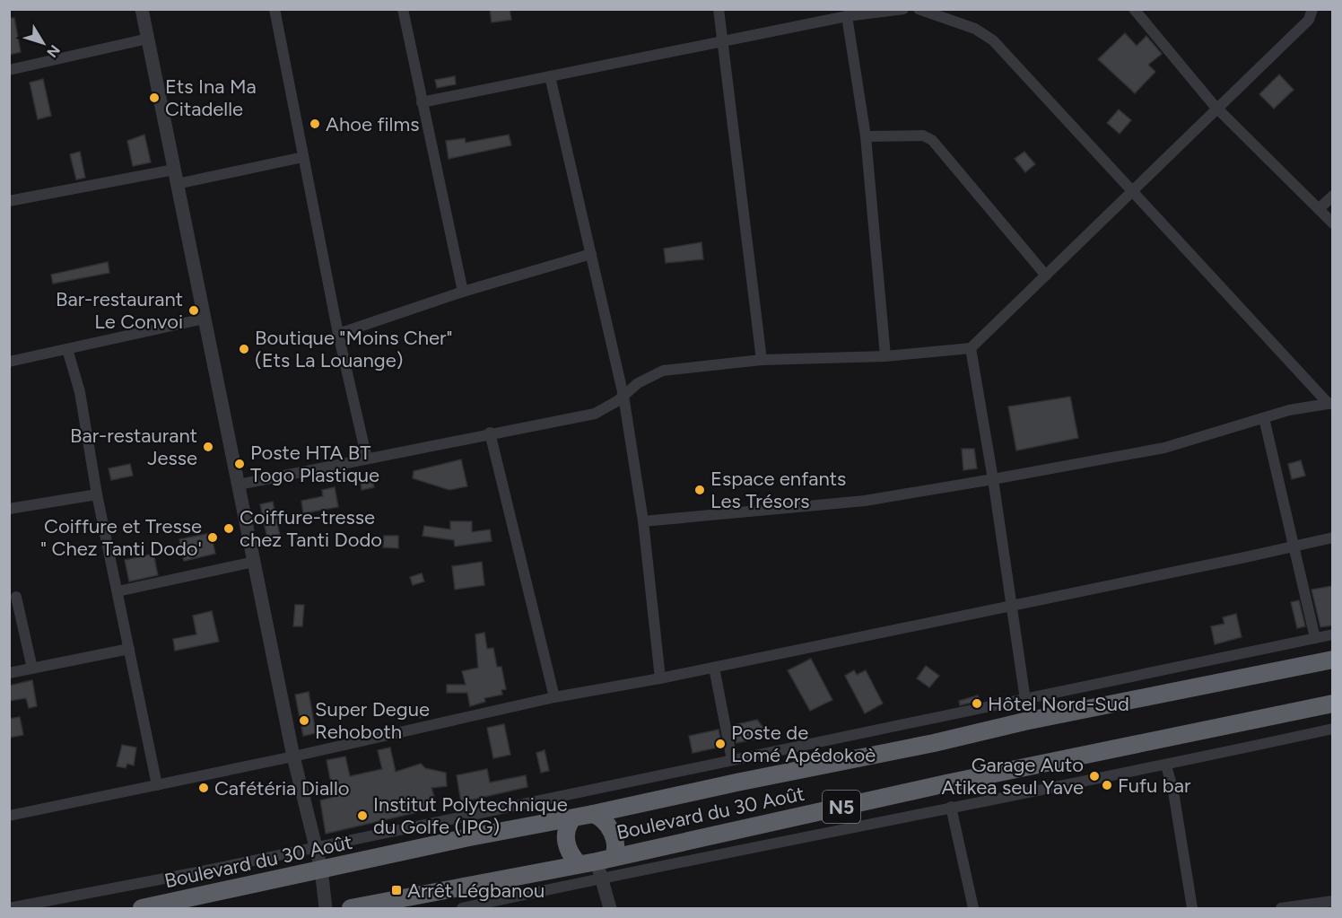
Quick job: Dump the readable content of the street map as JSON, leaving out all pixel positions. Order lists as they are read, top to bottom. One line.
{"streets":{"highway":["N5","Boulevard du 30 Août"]},"places":{"other":["Ets Ina Ma Citadelle","Ahoe films","Bar-restaurant Le Convoi","Boutique \"Moins Cher\" (Ets La Louange)","Bar-restaurant Jesse","Poste HTA BT Togo Plastique","Espace enfants Les Trésors","Coiffure-tresse chez Tanti Dodo","Coiffure et Tresse \" Chez Tanti Dodo'","Hôtel Nord-Sud","Super Degue Rehoboth","Poste de Lomé Apédokoè","Garage Auto Atikea seul Yave","Fufu bar","Cafétéria Diallo","Institut Polytechnique du Golfe (IPG)"],"transit":["Arrêt Légbanou"]},"north":"bottom right"}
